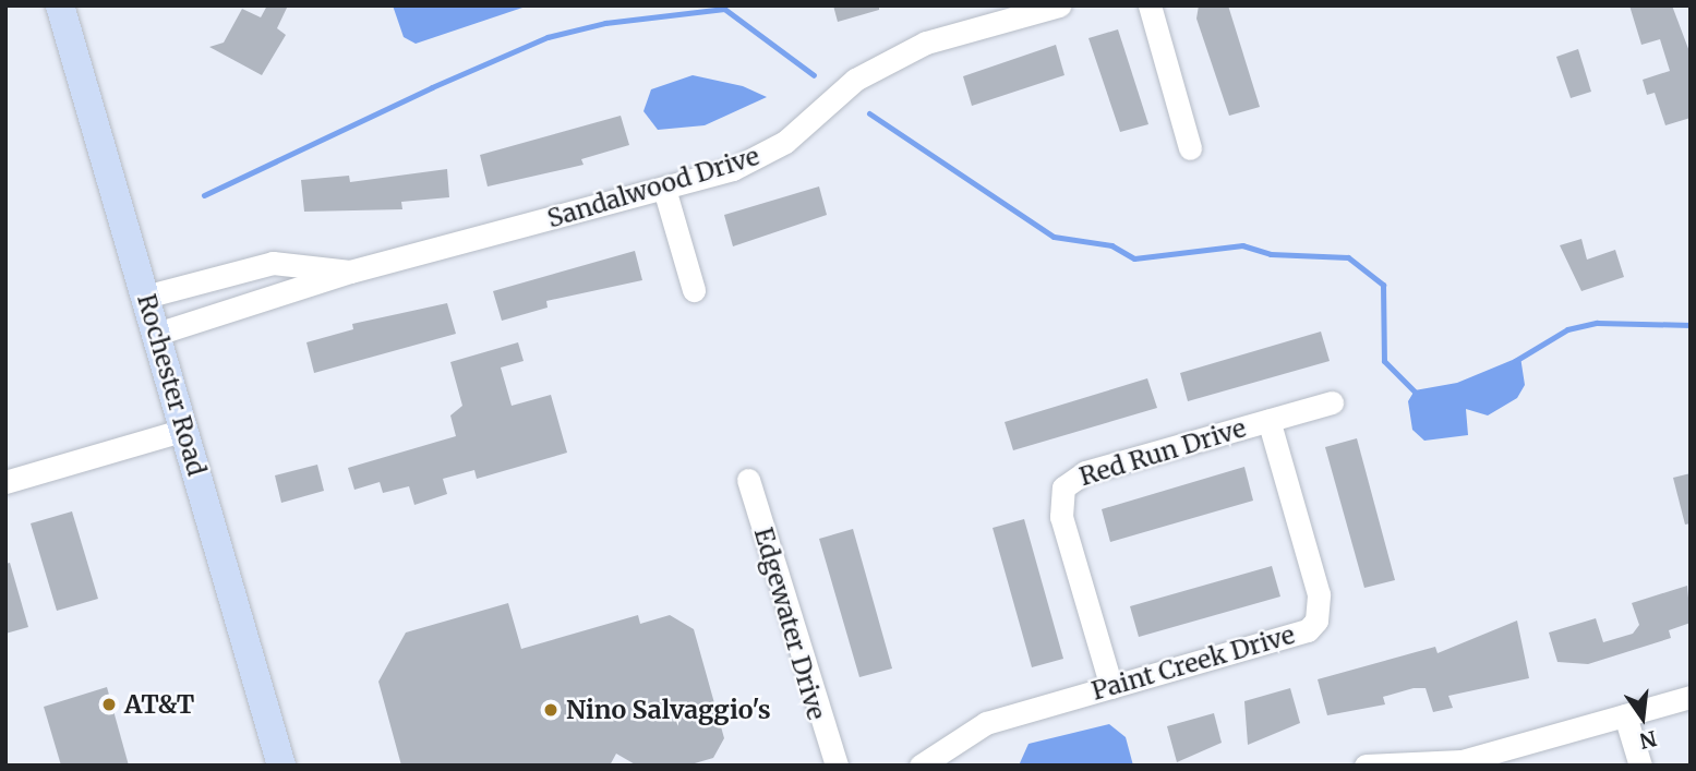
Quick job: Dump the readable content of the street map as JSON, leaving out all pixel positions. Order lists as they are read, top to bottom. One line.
{"streets":{"main road":["Rochester Road"],"street":["Sandalwood Drive","Red Run Drive","Edgewater Drive","Paint Creek Drive"]},"crossings":[["Sandalwood Drive","Rochester Road"],["Red Run Drive","Paint Creek Drive"]],"places":["AT&T","Nino Salvaggio's"],"north":"bottom"}
